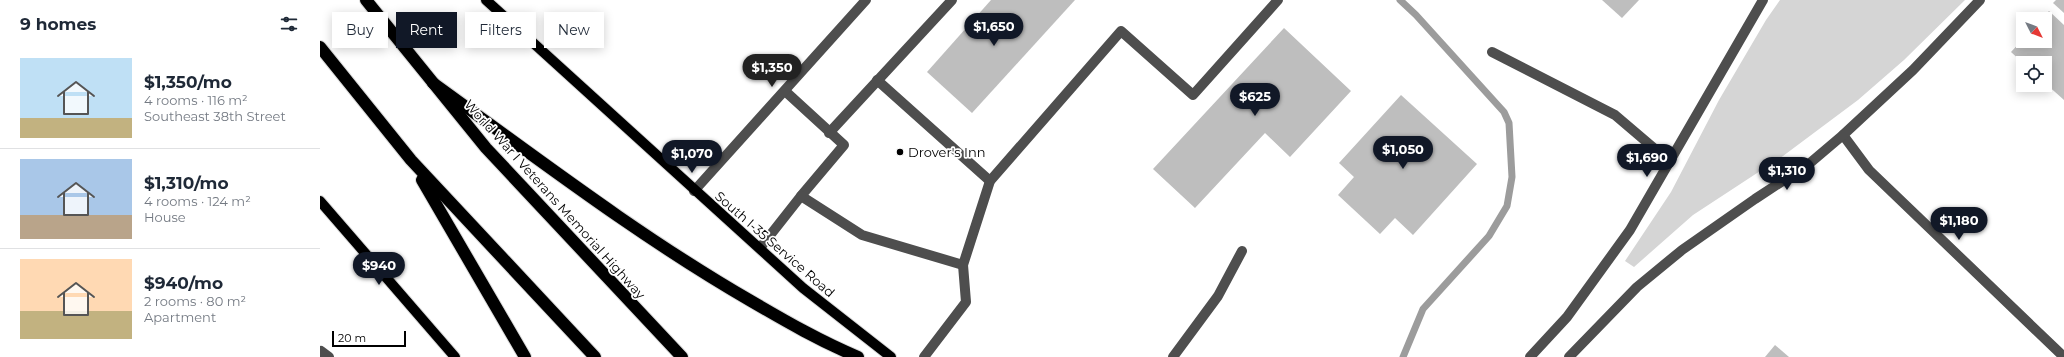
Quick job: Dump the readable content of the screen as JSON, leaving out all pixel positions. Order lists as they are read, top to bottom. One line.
{"streets":{"highway":["World War I Veterans Memorial Highway"],"main road":["South I-35 Service Road"]},"places":["Drover's Inn"],"scale_bar":"20 m","north":"bottom right","page":{"heading":"9 homes","chip":["Buy","Rent","Filters","New"],"price":["$1,650","$1,350","$625","$1,050","$1,070","$1,690","$1,310","$1,180","$940"],"list":[{"name":"$1,350/mo","note":"4 rooms · 116 m² · Southeast 38th Street"},{"name":"$1,310/mo","note":"4 rooms · 124 m² · House"},{"name":"$940/mo","note":"2 rooms · 80 m² · Apartment"}],"scale":"20 m"}}
